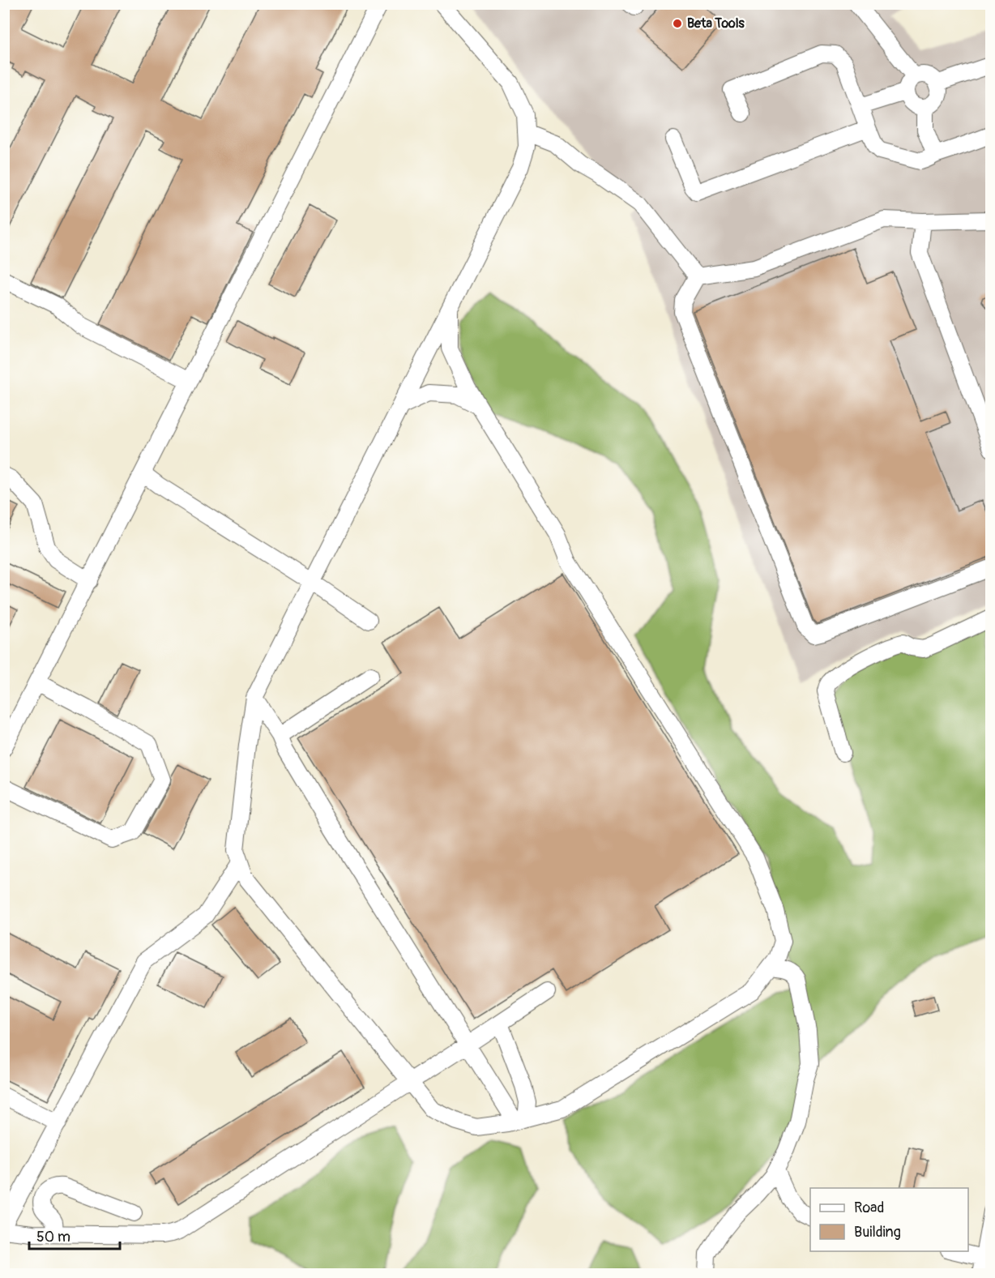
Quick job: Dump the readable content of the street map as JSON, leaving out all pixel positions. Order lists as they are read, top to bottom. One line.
{"places":["Beta Tools"],"legend":["Road","Building"],"scale_bar":"50 m"}
